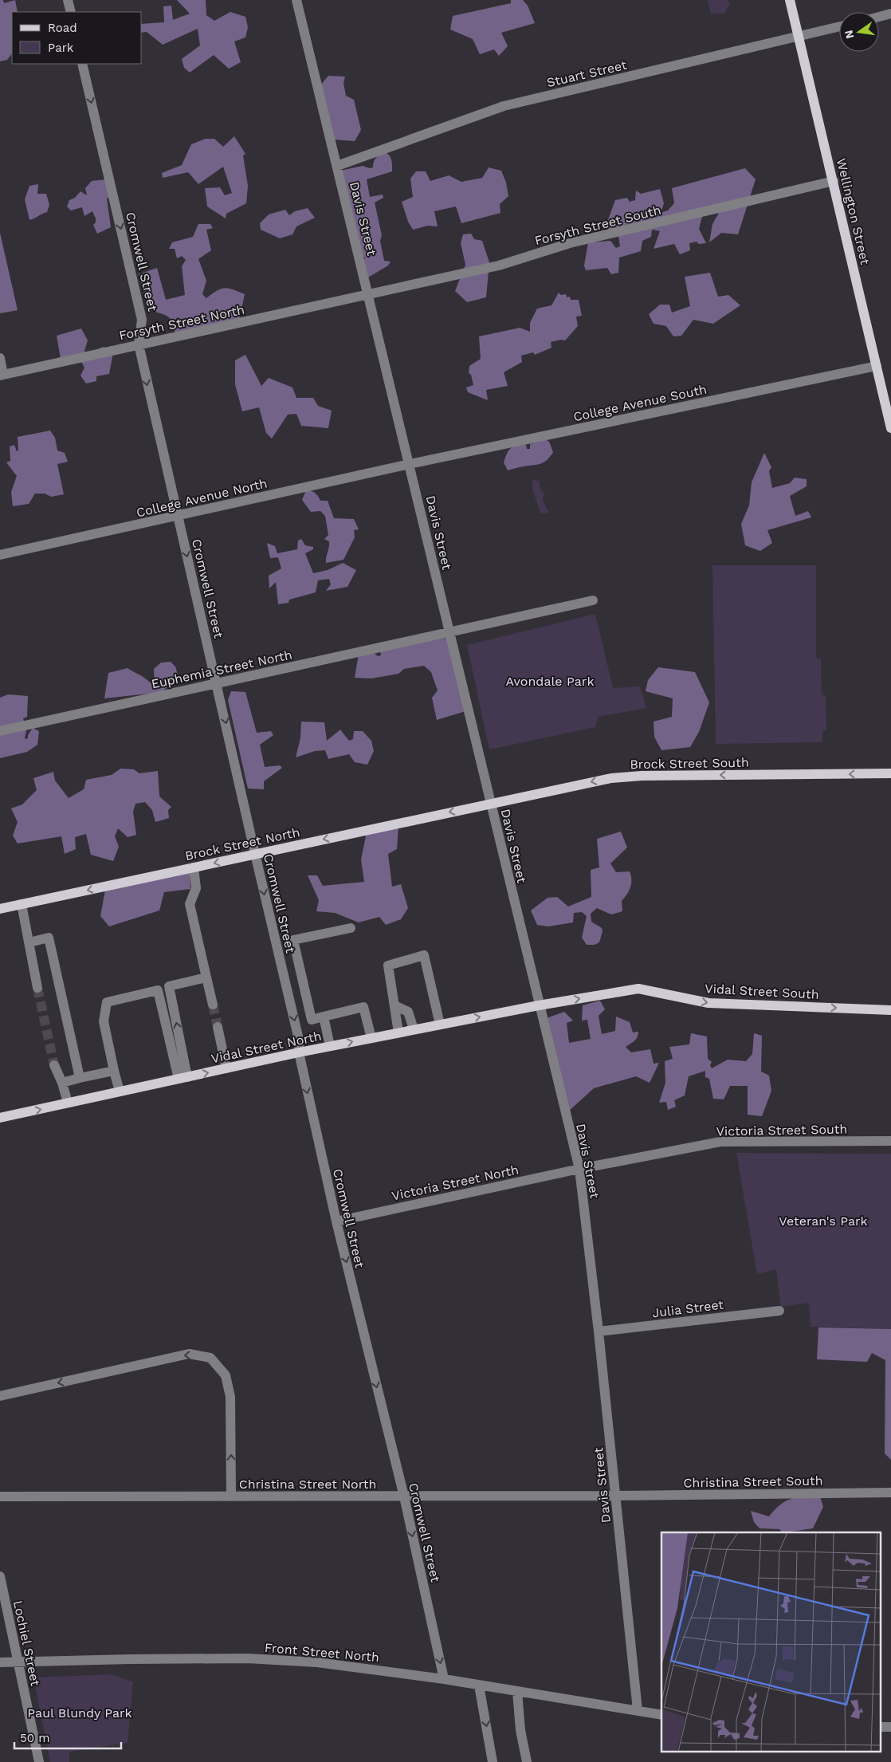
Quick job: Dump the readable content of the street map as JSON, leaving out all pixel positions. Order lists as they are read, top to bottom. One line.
{"streets":{"main road":["Wellington Street","Brock Street South","Brock Street North","Vidal Street South","Vidal Street North"],"street":["Stuart Street","Davis Street","Forsyth Street South","Cromwell Street","Forsyth Street North","College Avenue South","College Avenue North","Euphemia Street North","Victoria Street South","Victoria Street North","Julia Street","Christina Street South","Christina Street North","Lochiel Street","Front Street North"]},"crossings":[["Stuart Street","Wellington Street"],["Stuart Street","Davis Street"],["Wellington Street","Forsyth Street South"],["Wellington Street","College Avenue South"],["Davis Street","Forsyth Street South"],["Davis Street","Forsyth Street North"],["Davis Street","College Avenue South"],["Davis Street","College Avenue North"],["Davis Street","Euphemia Street North"],["Davis Street","Brock Street South"],["Davis Street","Brock Street North"],["Davis Street","Vidal Street South"],["Davis Street","Vidal Street North"],["Davis Street","Victoria Street South"],["Davis Street","Victoria Street North"],["Davis Street","Julia Street"],["Davis Street","Christina Street South"],["Davis Street","Christina Street North"],["Davis Street","Front Street North"],["Forsyth Street South","Forsyth Street North"],["Cromwell Street","Forsyth Street North"],["Cromwell Street","College Avenue North"],["Cromwell Street","Euphemia Street North"],["Cromwell Street","Brock Street North"],["Cromwell Street","Vidal Street North"],["Cromwell Street","Victoria Street North"],["Cromwell Street","Christina Street North"],["Cromwell Street","Front Street North"],["College Avenue South","College Avenue North"],["Brock Street South","Brock Street North"],["Vidal Street South","Vidal Street North"],["Victoria Street South","Victoria Street North"],["Christina Street South","Christina Street North"],["Lochiel Street","Front Street North"]],"one_way":["Cromwell Street","Brock Street South","Brock Street North","Vidal Street South","Vidal Street North"],"parks":["Avondale Park","Veteran's Park","Paul Blundy Park"],"legend":["Road","Park"],"scale_bar":"50 m","north":"left"}
